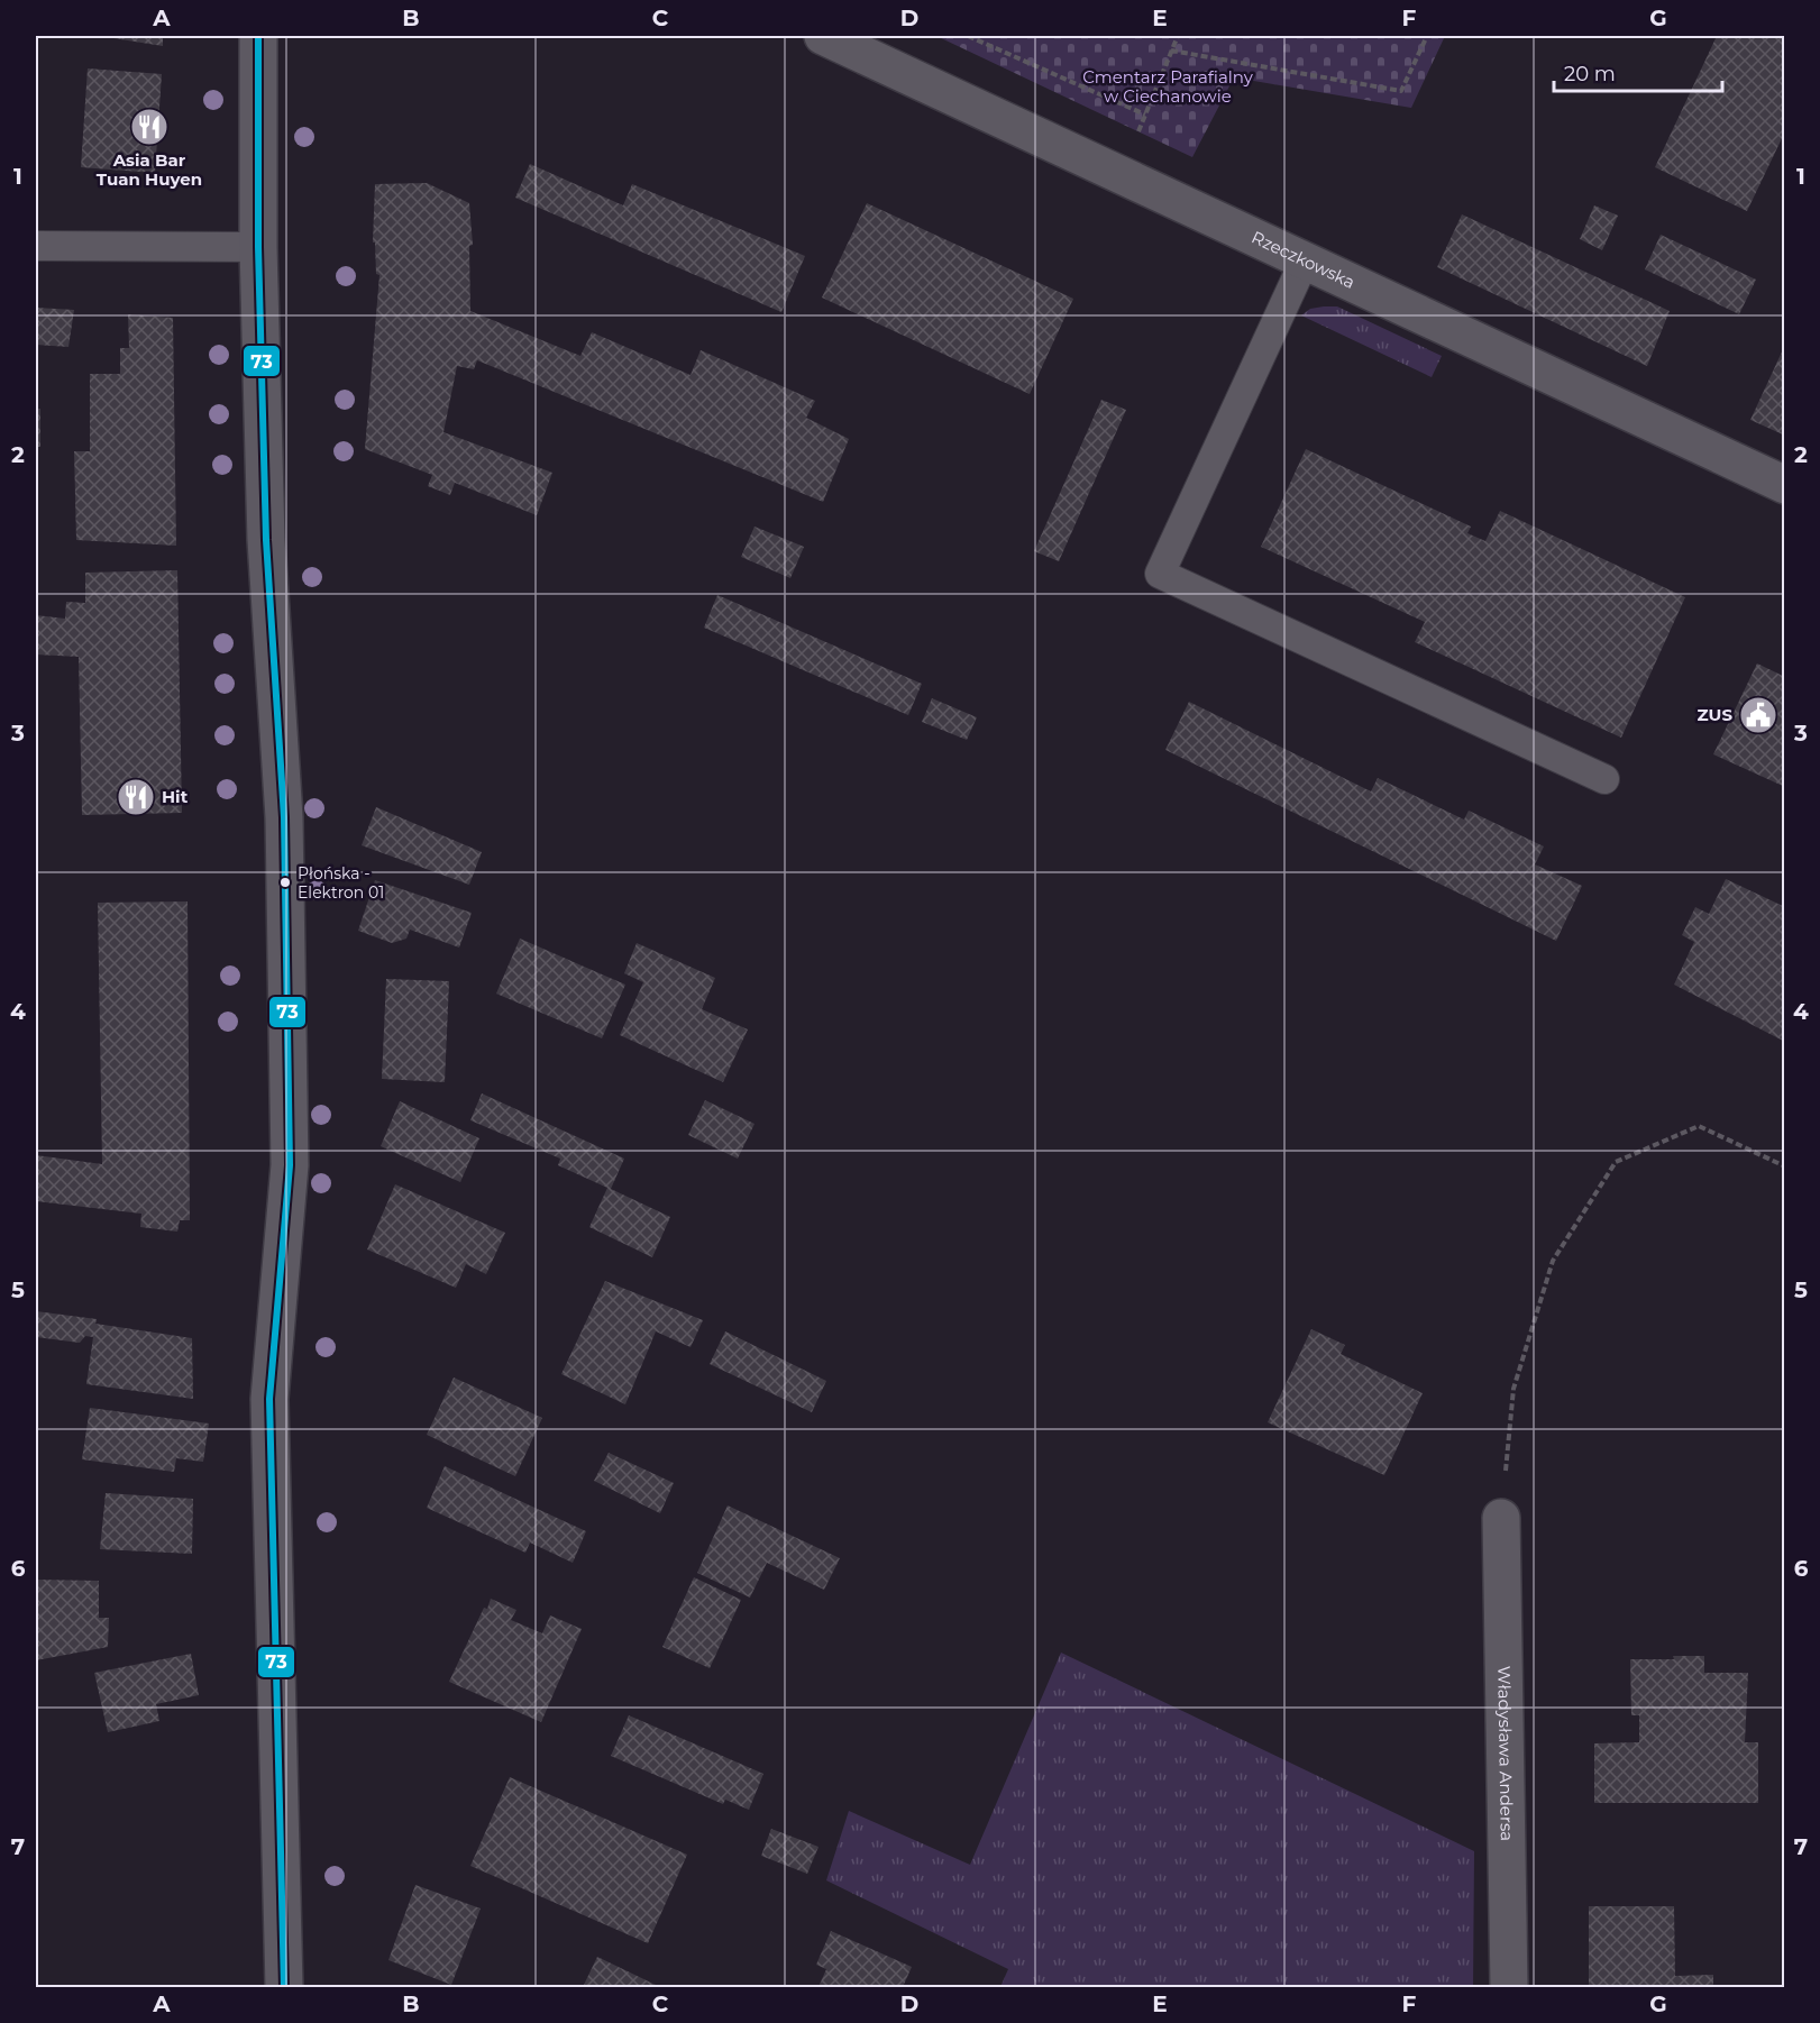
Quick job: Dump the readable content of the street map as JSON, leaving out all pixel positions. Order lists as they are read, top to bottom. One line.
{"streets":{"street":["Rzeczkowska","Władysława Andersa"]},"parks":["Cmentarz Parafialny w Ciechanowie"],"places":{"restaurant":["Asia Bar Tuan Huyen","Hit"],"public building":["ZUS"],"other":["Płońska - Elektron 01"]},"lines":["transit line 73"],"scale_bar":"20 m","grid":{"columns":["A","B","C","D","E","F","G"],"rows":["1","2","3","4","5","6","7"]}}
